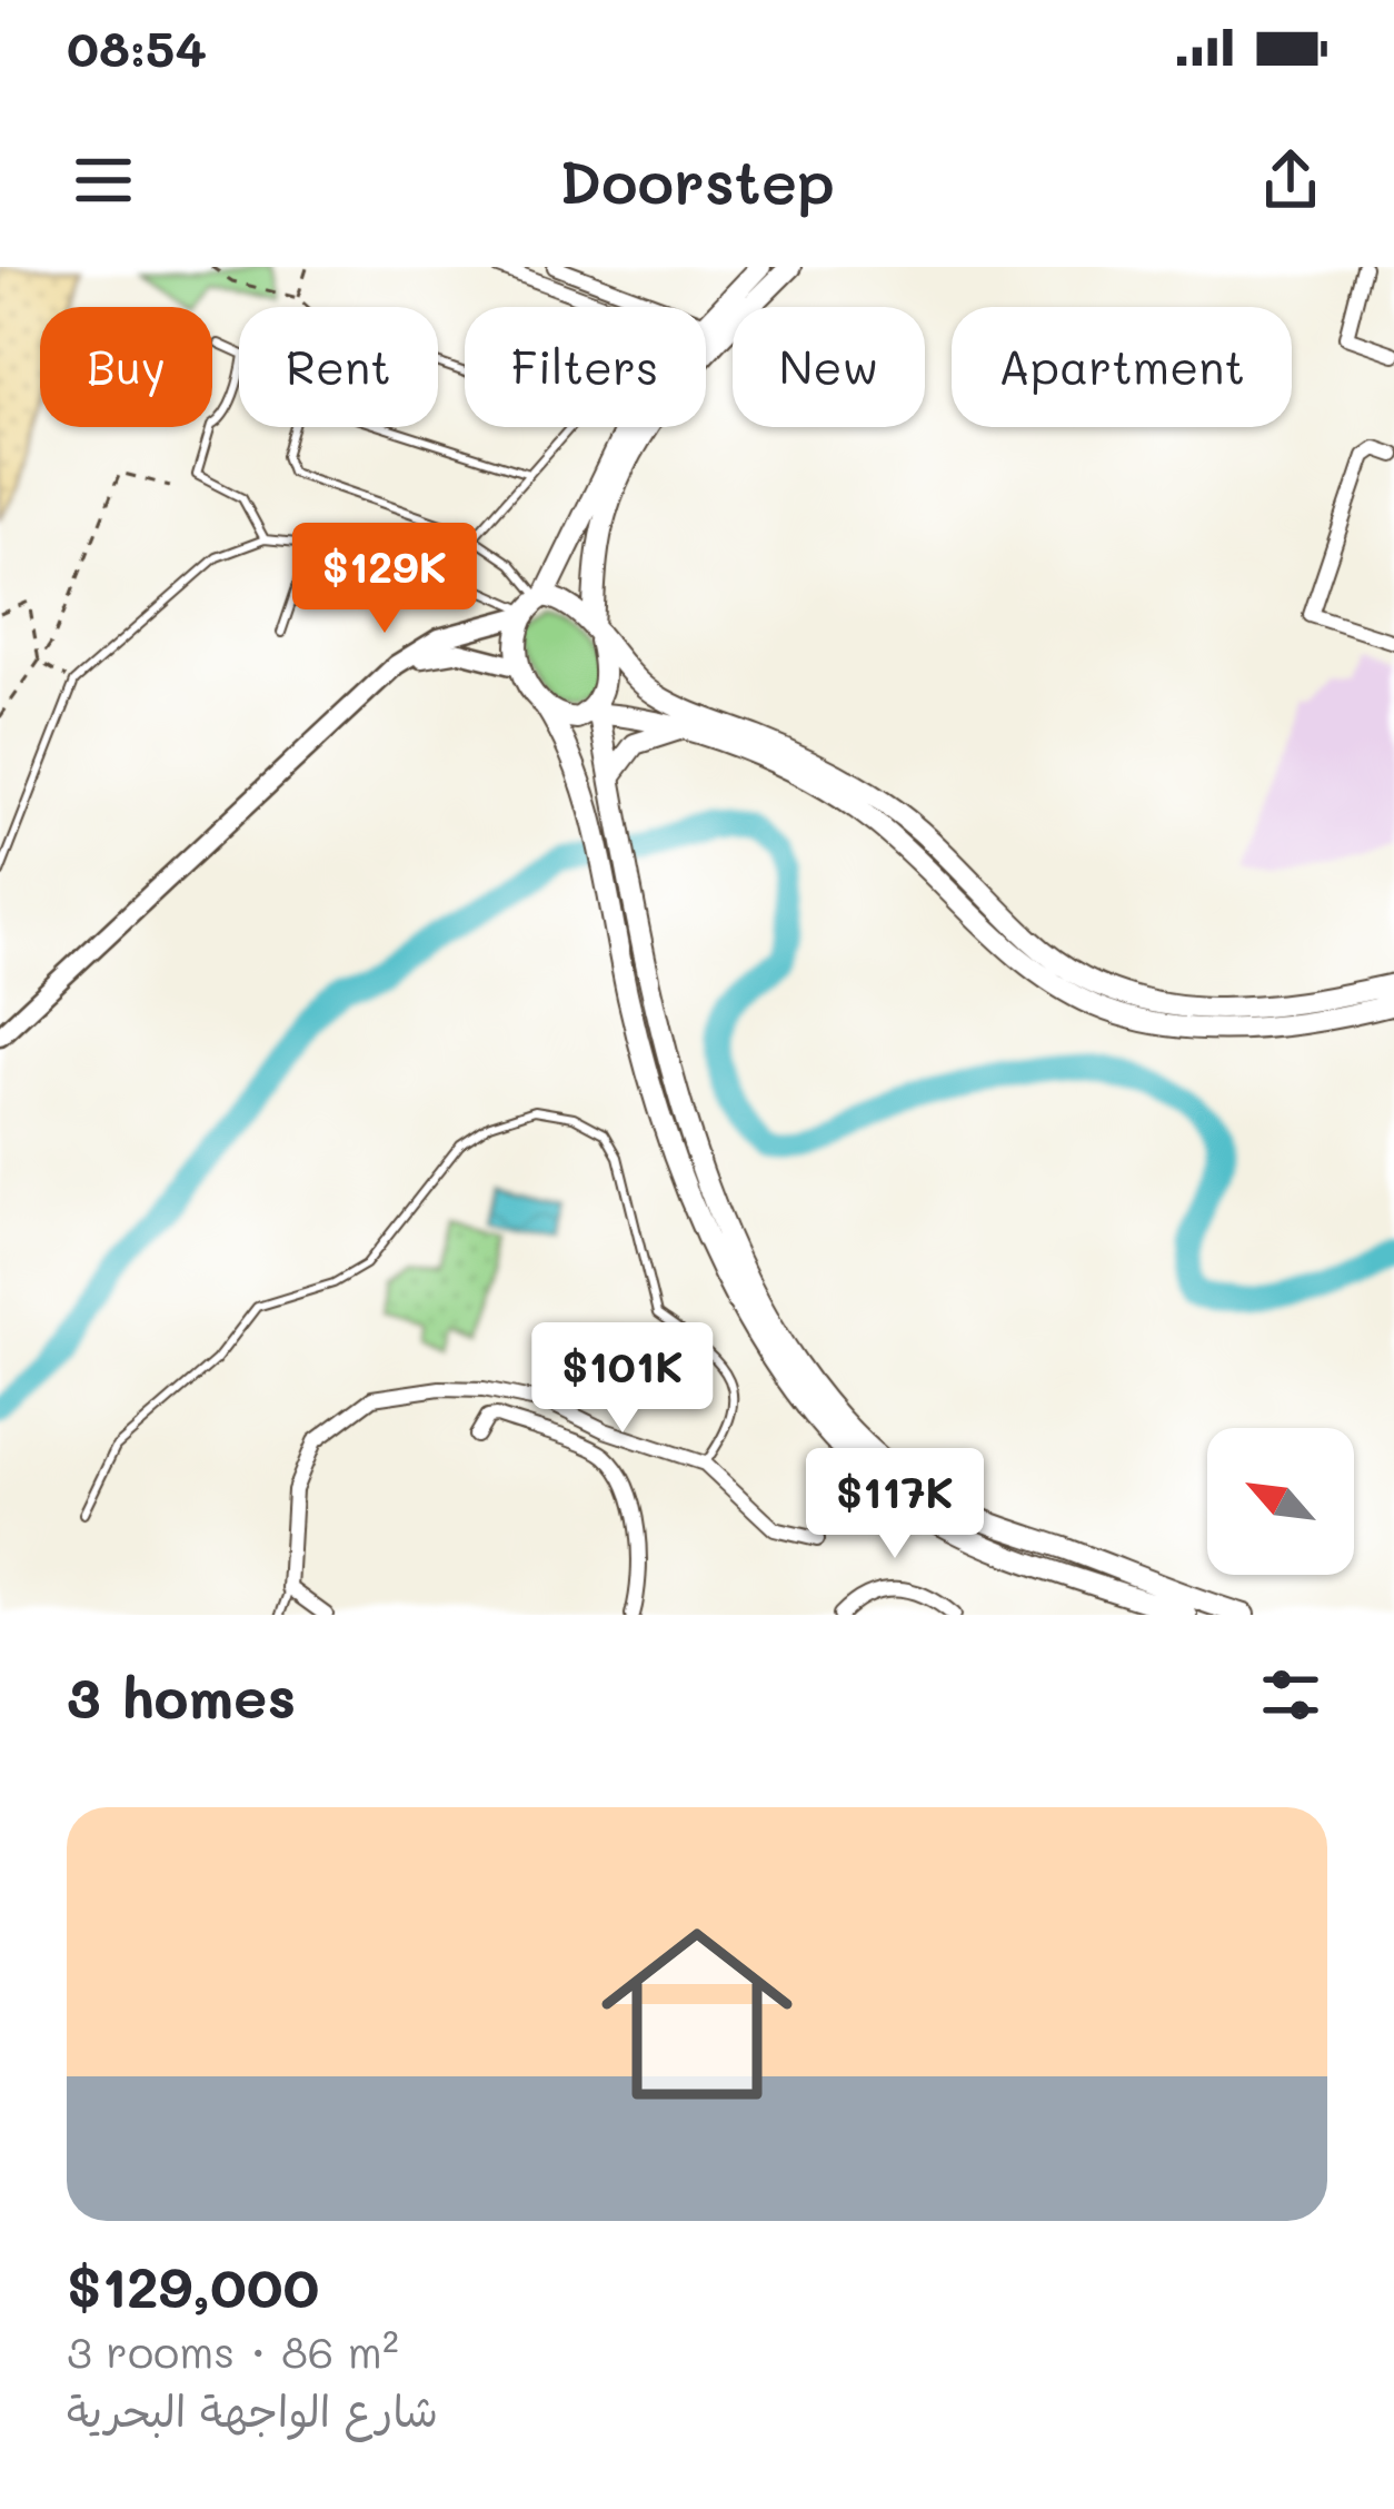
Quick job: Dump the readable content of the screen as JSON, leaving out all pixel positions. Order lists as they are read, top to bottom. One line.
{"north":"top left","page":{"status":"08:54","header":"Doorstep","chip":["Buy","Rent","Filters","New","Apartment"],"price":["$129K","$101K","$117K"],"heading":"3 homes","list":[{"name":"$129,000","note":"3 rooms · 86 m² · شارع الواجهة البحرية"}]}}
